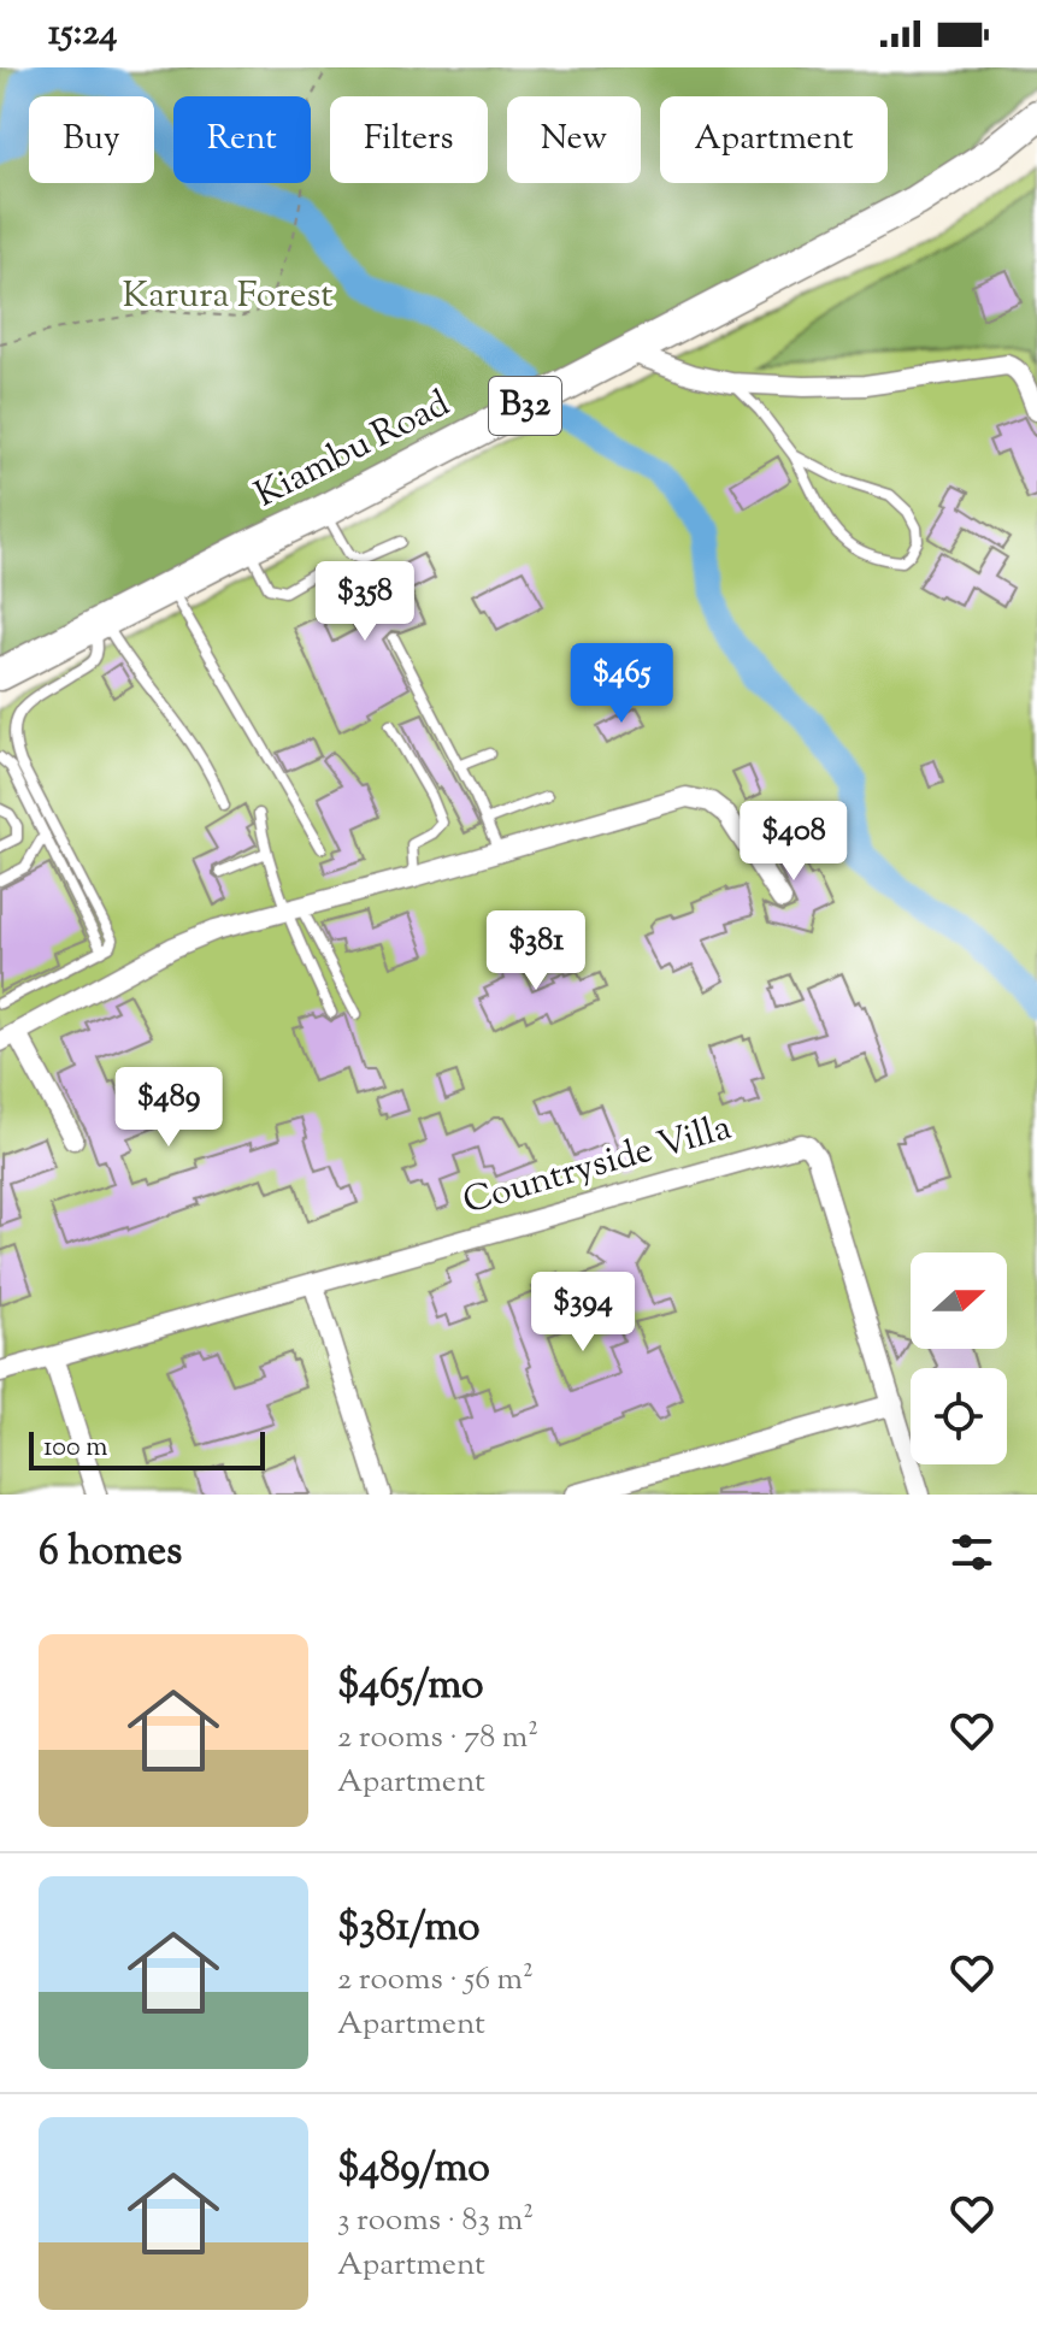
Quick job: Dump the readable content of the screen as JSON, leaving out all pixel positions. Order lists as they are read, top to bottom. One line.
{"streets":{"highway":["B32","Kiambu Road"],"street":["Countryside Villa"]},"parks":["Karura Forest"],"scale_bar":"100 m","north":"right","page":{"status":"15:24","chip":["Buy","Rent","Filters","New","Apartment"],"price":["$358","$465","$408","$381","$489","$394"],"scale":"100 m","heading":"6 homes","list":[{"name":"$465/mo","note":"2 rooms · 78 m² · Apartment"},{"name":"$381/mo","note":"2 rooms · 56 m² · Apartment"},{"name":"$489/mo","note":"3 rooms · 83 m² · Apartment"}]}}
